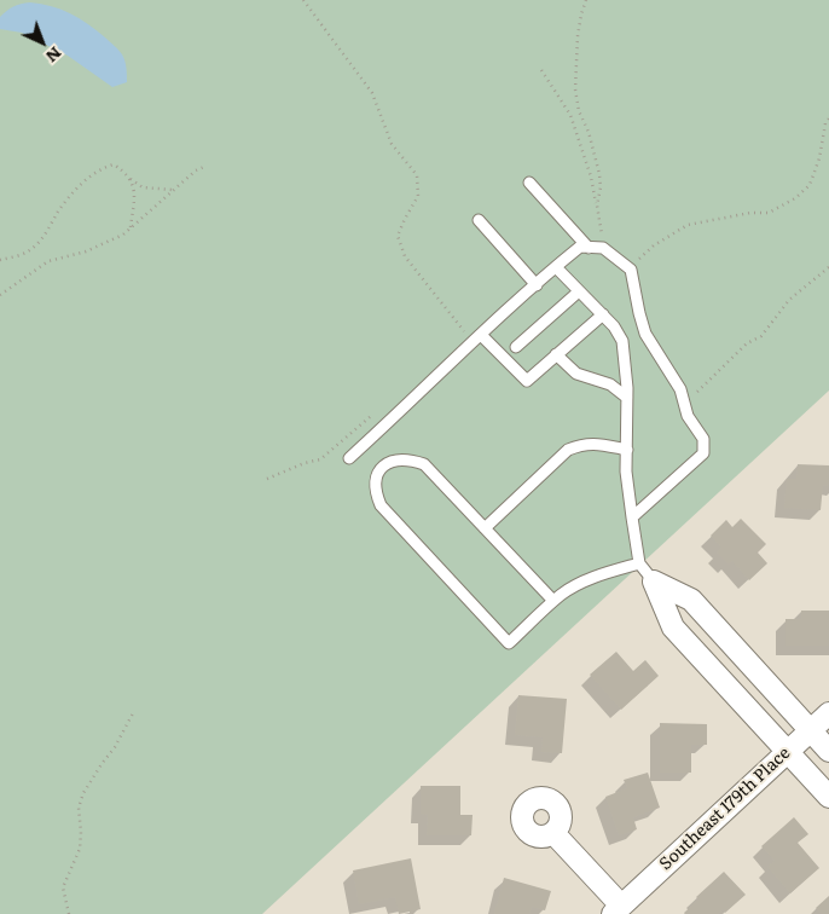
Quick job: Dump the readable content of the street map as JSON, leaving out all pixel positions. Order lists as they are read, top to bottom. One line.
{"streets":{"street":["Southeast 179th Place"]},"north":"bottom right"}
